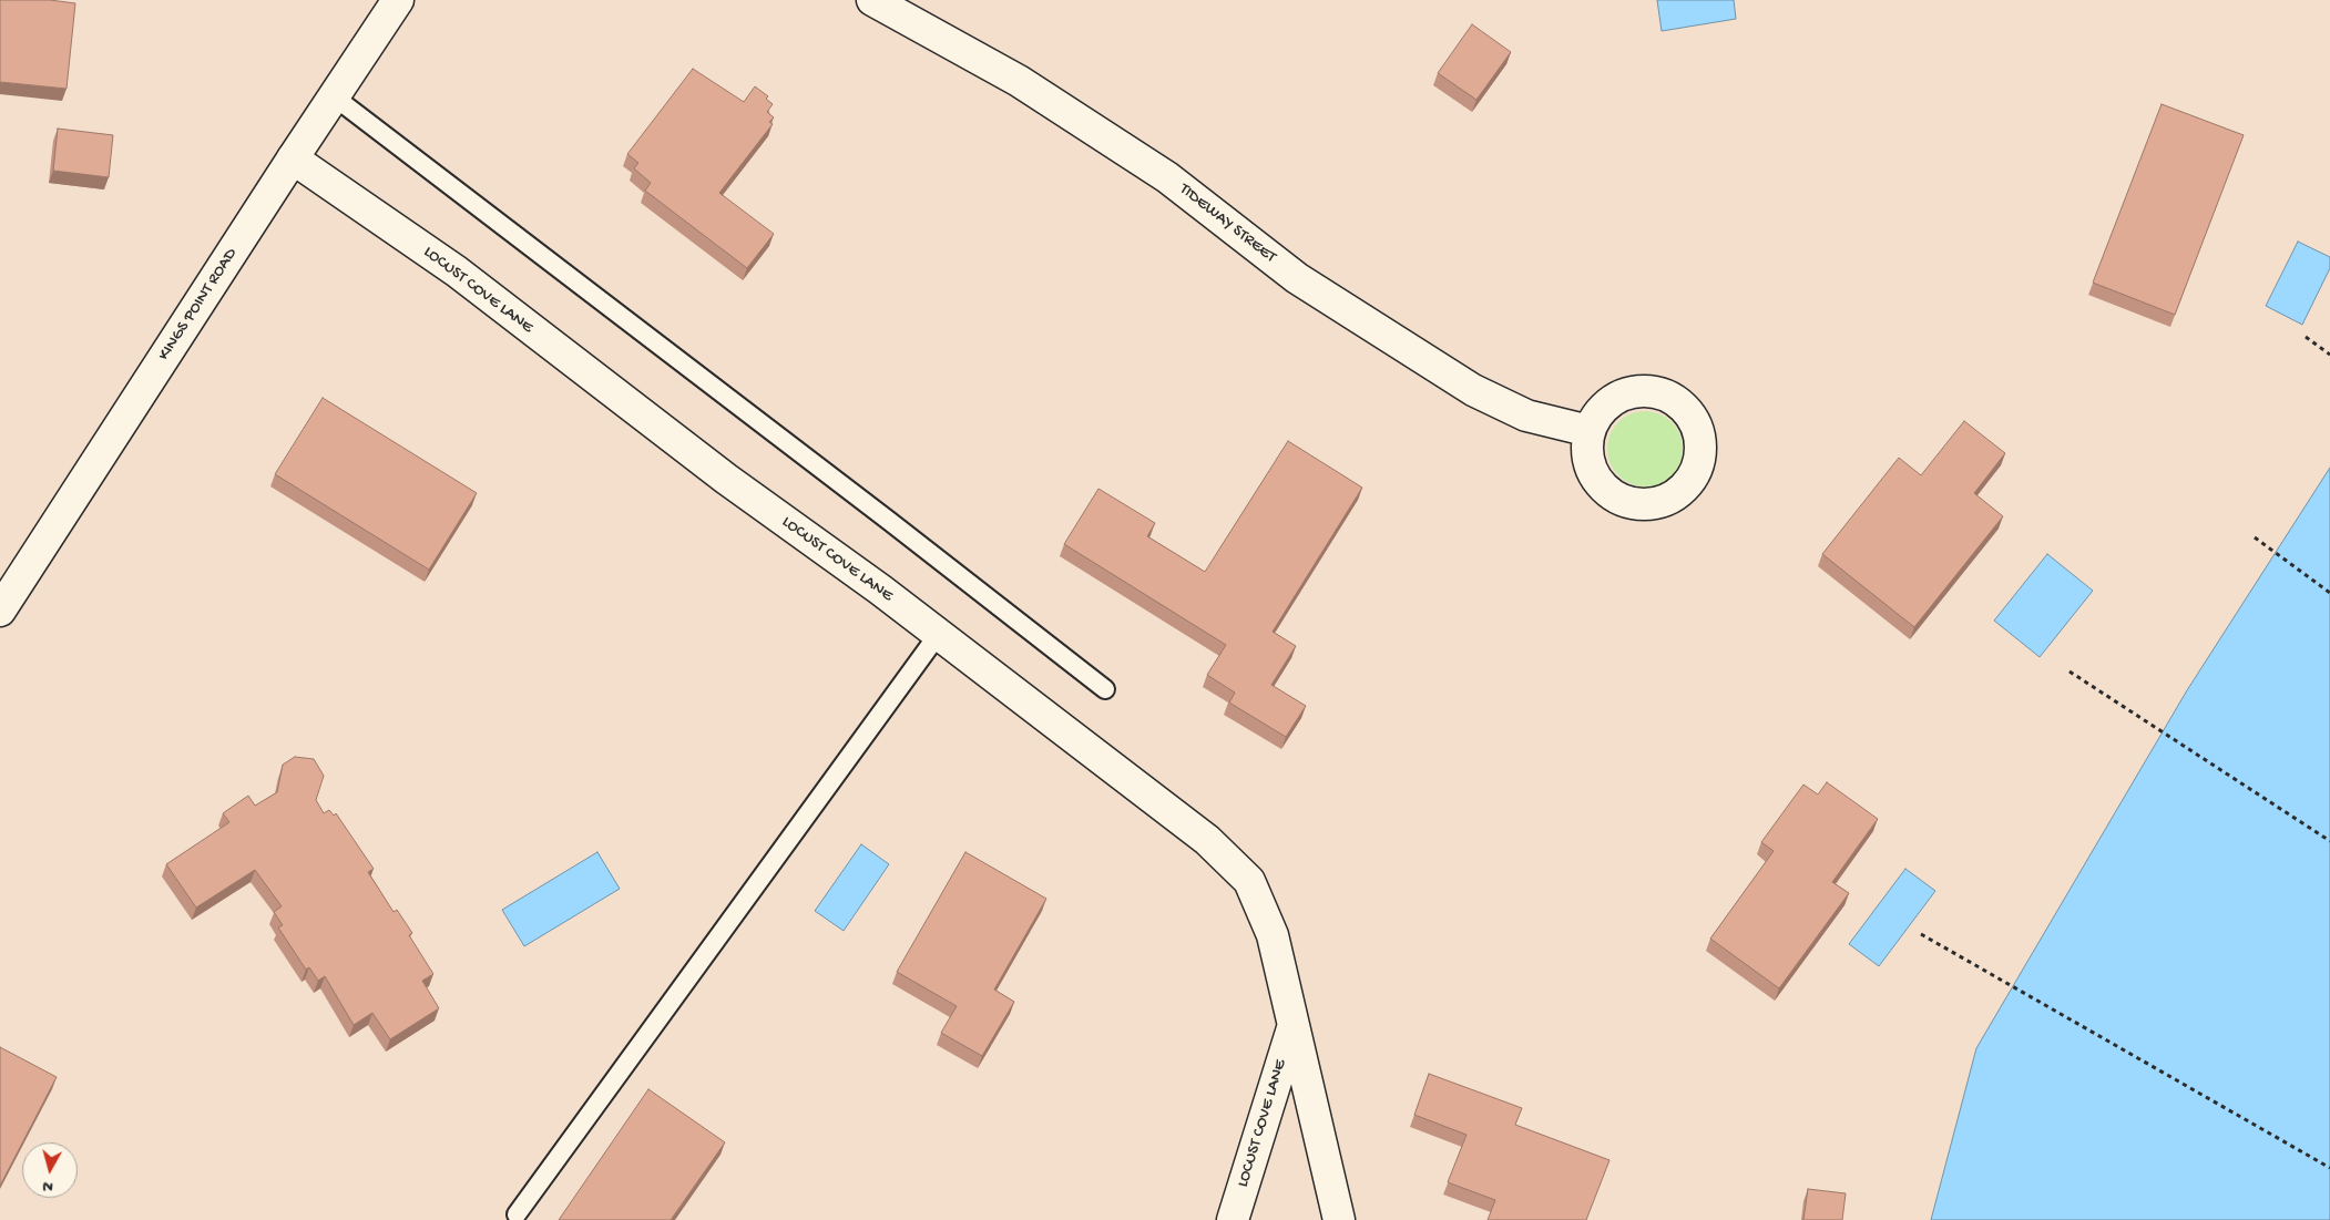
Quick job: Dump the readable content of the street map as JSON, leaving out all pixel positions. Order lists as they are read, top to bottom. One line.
{"streets":{"street":["TIDEWAY STREET","LOCUST COVE LANE","KINGS POINT ROAD"]},"crossings":[["LOCUST COVE LANE","KINGS POINT ROAD"]],"north":"bottom"}
